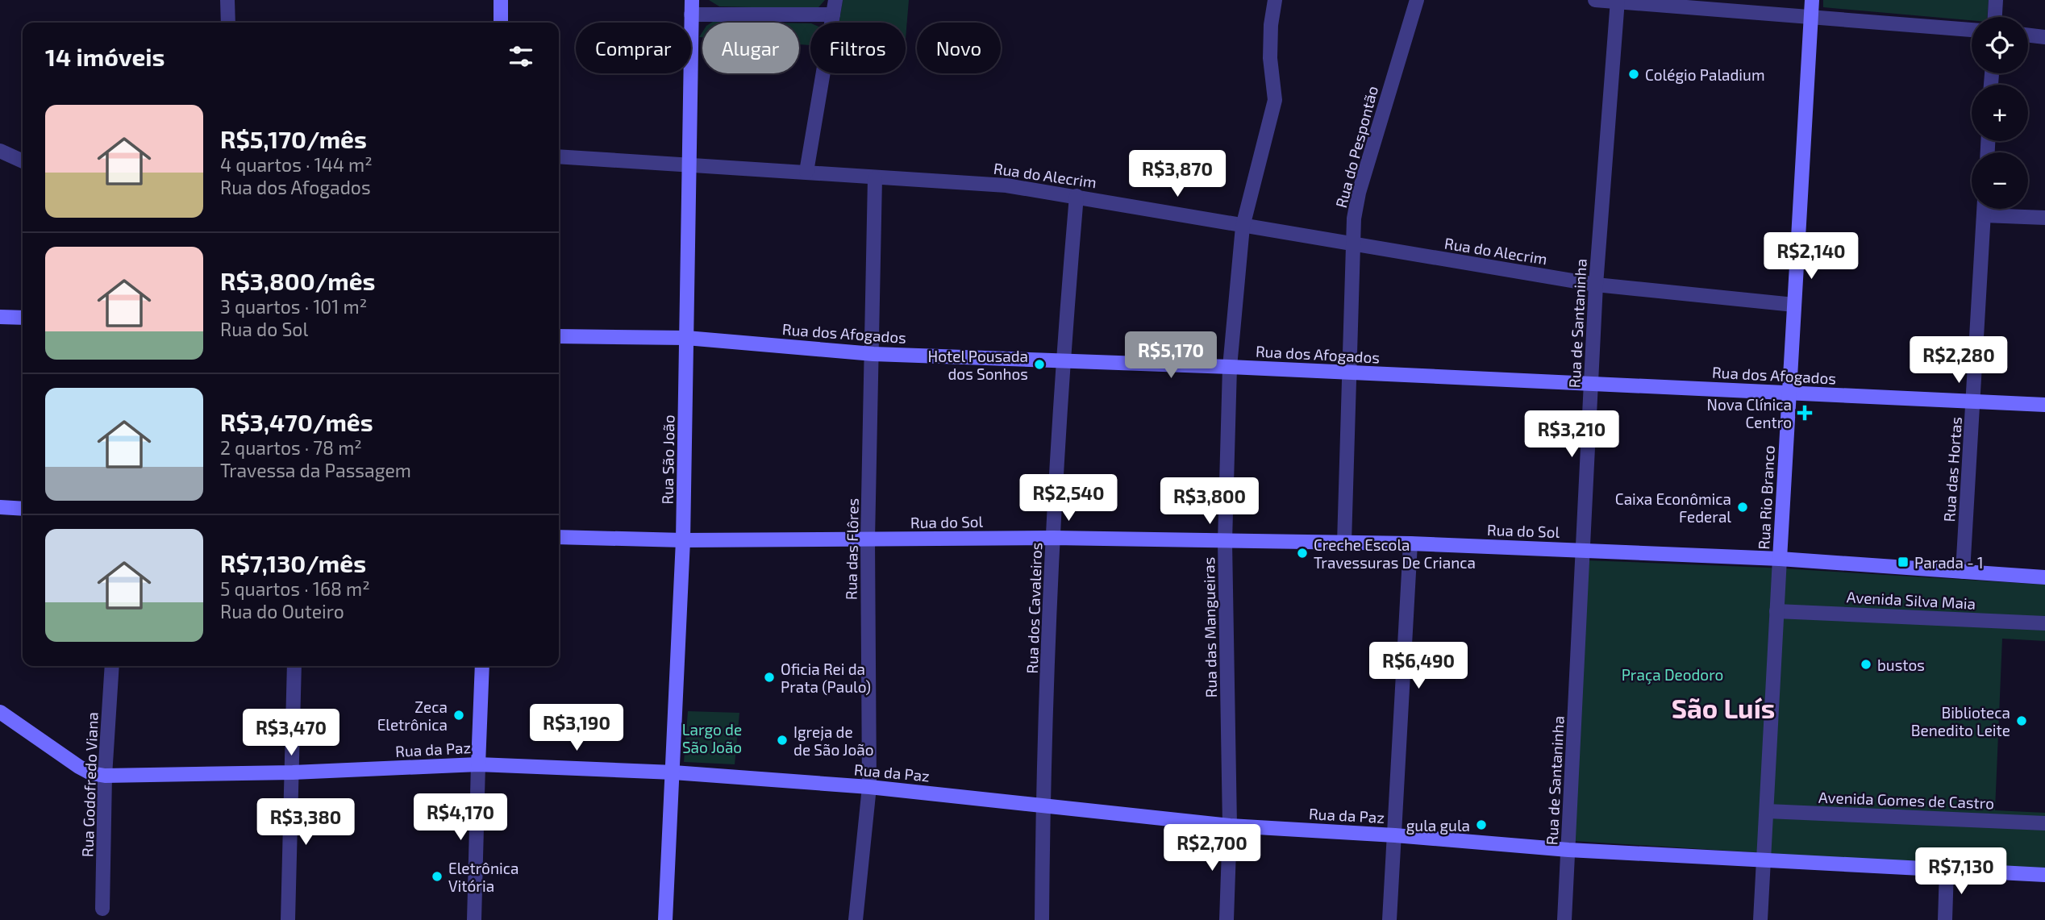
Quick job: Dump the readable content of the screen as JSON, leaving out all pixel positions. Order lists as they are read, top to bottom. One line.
{"streets":{"street":["Rua do Pespontão","Rua do Alecrim","Rua de Santaninha","Rua dos Afogados","Rua São João","Rua das Hortas","Rua Rio Branco","Rua do Sol","Rua das Flôres","Avenida Silva Maia","Rua dos Cavaleiros","Rua das Mangueiras","Rua da Paz","Rua Godofredo Viana","Avenida Gomes de Castro"]},"crossings":[["Rua do Pespontão","Rua do Alecrim"],["Rua do Pespontão","Rua dos Afogados"],["Rua do Pespontão","Rua do Sol"],["Rua do Alecrim","Rua de Santaninha"],["Rua do Alecrim","Rua São João"],["Rua do Alecrim","Rua Rio Branco"],["Rua do Alecrim","Rua das Flôres"],["Rua do Alecrim","Rua dos Cavaleiros"],["Rua do Alecrim","Rua das Mangueiras"],["Rua de Santaninha","Rua dos Afogados"],["Rua de Santaninha","Rua do Sol"],["Rua de Santaninha","Rua da Paz"],["Rua dos Afogados","Rua São João"],["Rua dos Afogados","Rua das Hortas"],["Rua dos Afogados","Rua Rio Branco"],["Rua dos Afogados","Rua das Flôres"],["Rua dos Afogados","Rua dos Cavaleiros"],["Rua dos Afogados","Rua das Mangueiras"],["Rua São João","Rua do Sol"],["Rua São João","Rua da Paz"],["Rua das Hortas","Avenida Silva Maia"],["Rua Rio Branco","Rua do Sol"],["Rua Rio Branco","Avenida Silva Maia"],["Rua Rio Branco","Rua da Paz"],["Rua Rio Branco","Avenida Gomes de Castro"],["Rua do Sol","Rua das Flôres"],["Rua do Sol","Avenida Silva Maia"],["Rua do Sol","Rua dos Cavaleiros"],["Rua do Sol","Rua das Mangueiras"],["Rua das Flôres","Rua da Paz"],["Rua dos Cavaleiros","Rua da Paz"],["Rua das Mangueiras","Rua da Paz"],["Rua da Paz","Rua Godofredo Viana"]],"districts":["São Luís"],"parks":["Praça Deodoro","Largo de São João"],"places":{"other":["Colégio Paladium","Hotel Pousada dos Sonhos","Caixa Econômica Federal","Creche Escola Travessuras De Crianca","bustos","Oficia Rei da Prata (Paulo)","Zeca Eletrônica","Biblioteca Benedito Leite","Igreja de de São João","gula gula","Eletrônica Vitória"],"health":["Nova Clínica Centro"],"transit":["Parada - 1"]},"page":{"map_buttons":["+","−"],"chip":["Comprar","Alugar","Filtros","Novo"],"heading":"14 imóveis","list":[{"name":"R$5,170/mês","note":"4 quartos · 144 m² · Rua dos Afogados"},{"name":"R$3,800/mês","note":"3 quartos · 101 m² · Rua do Sol"},{"name":"R$3,470/mês","note":"2 quartos · 78 m² · Travessa da Passagem"},{"name":"R$7,130/mês","note":"5 quartos · 168 m² · Rua do Outeiro"}],"price":["R$3,870","R$2,140","R$5,170","R$2,280","R$3,210","R$2,540","R$3,800","R$6,490","R$3,190","R$3,470","R$4,170","R$3,380","R$2,700","R$7,130"]}}
